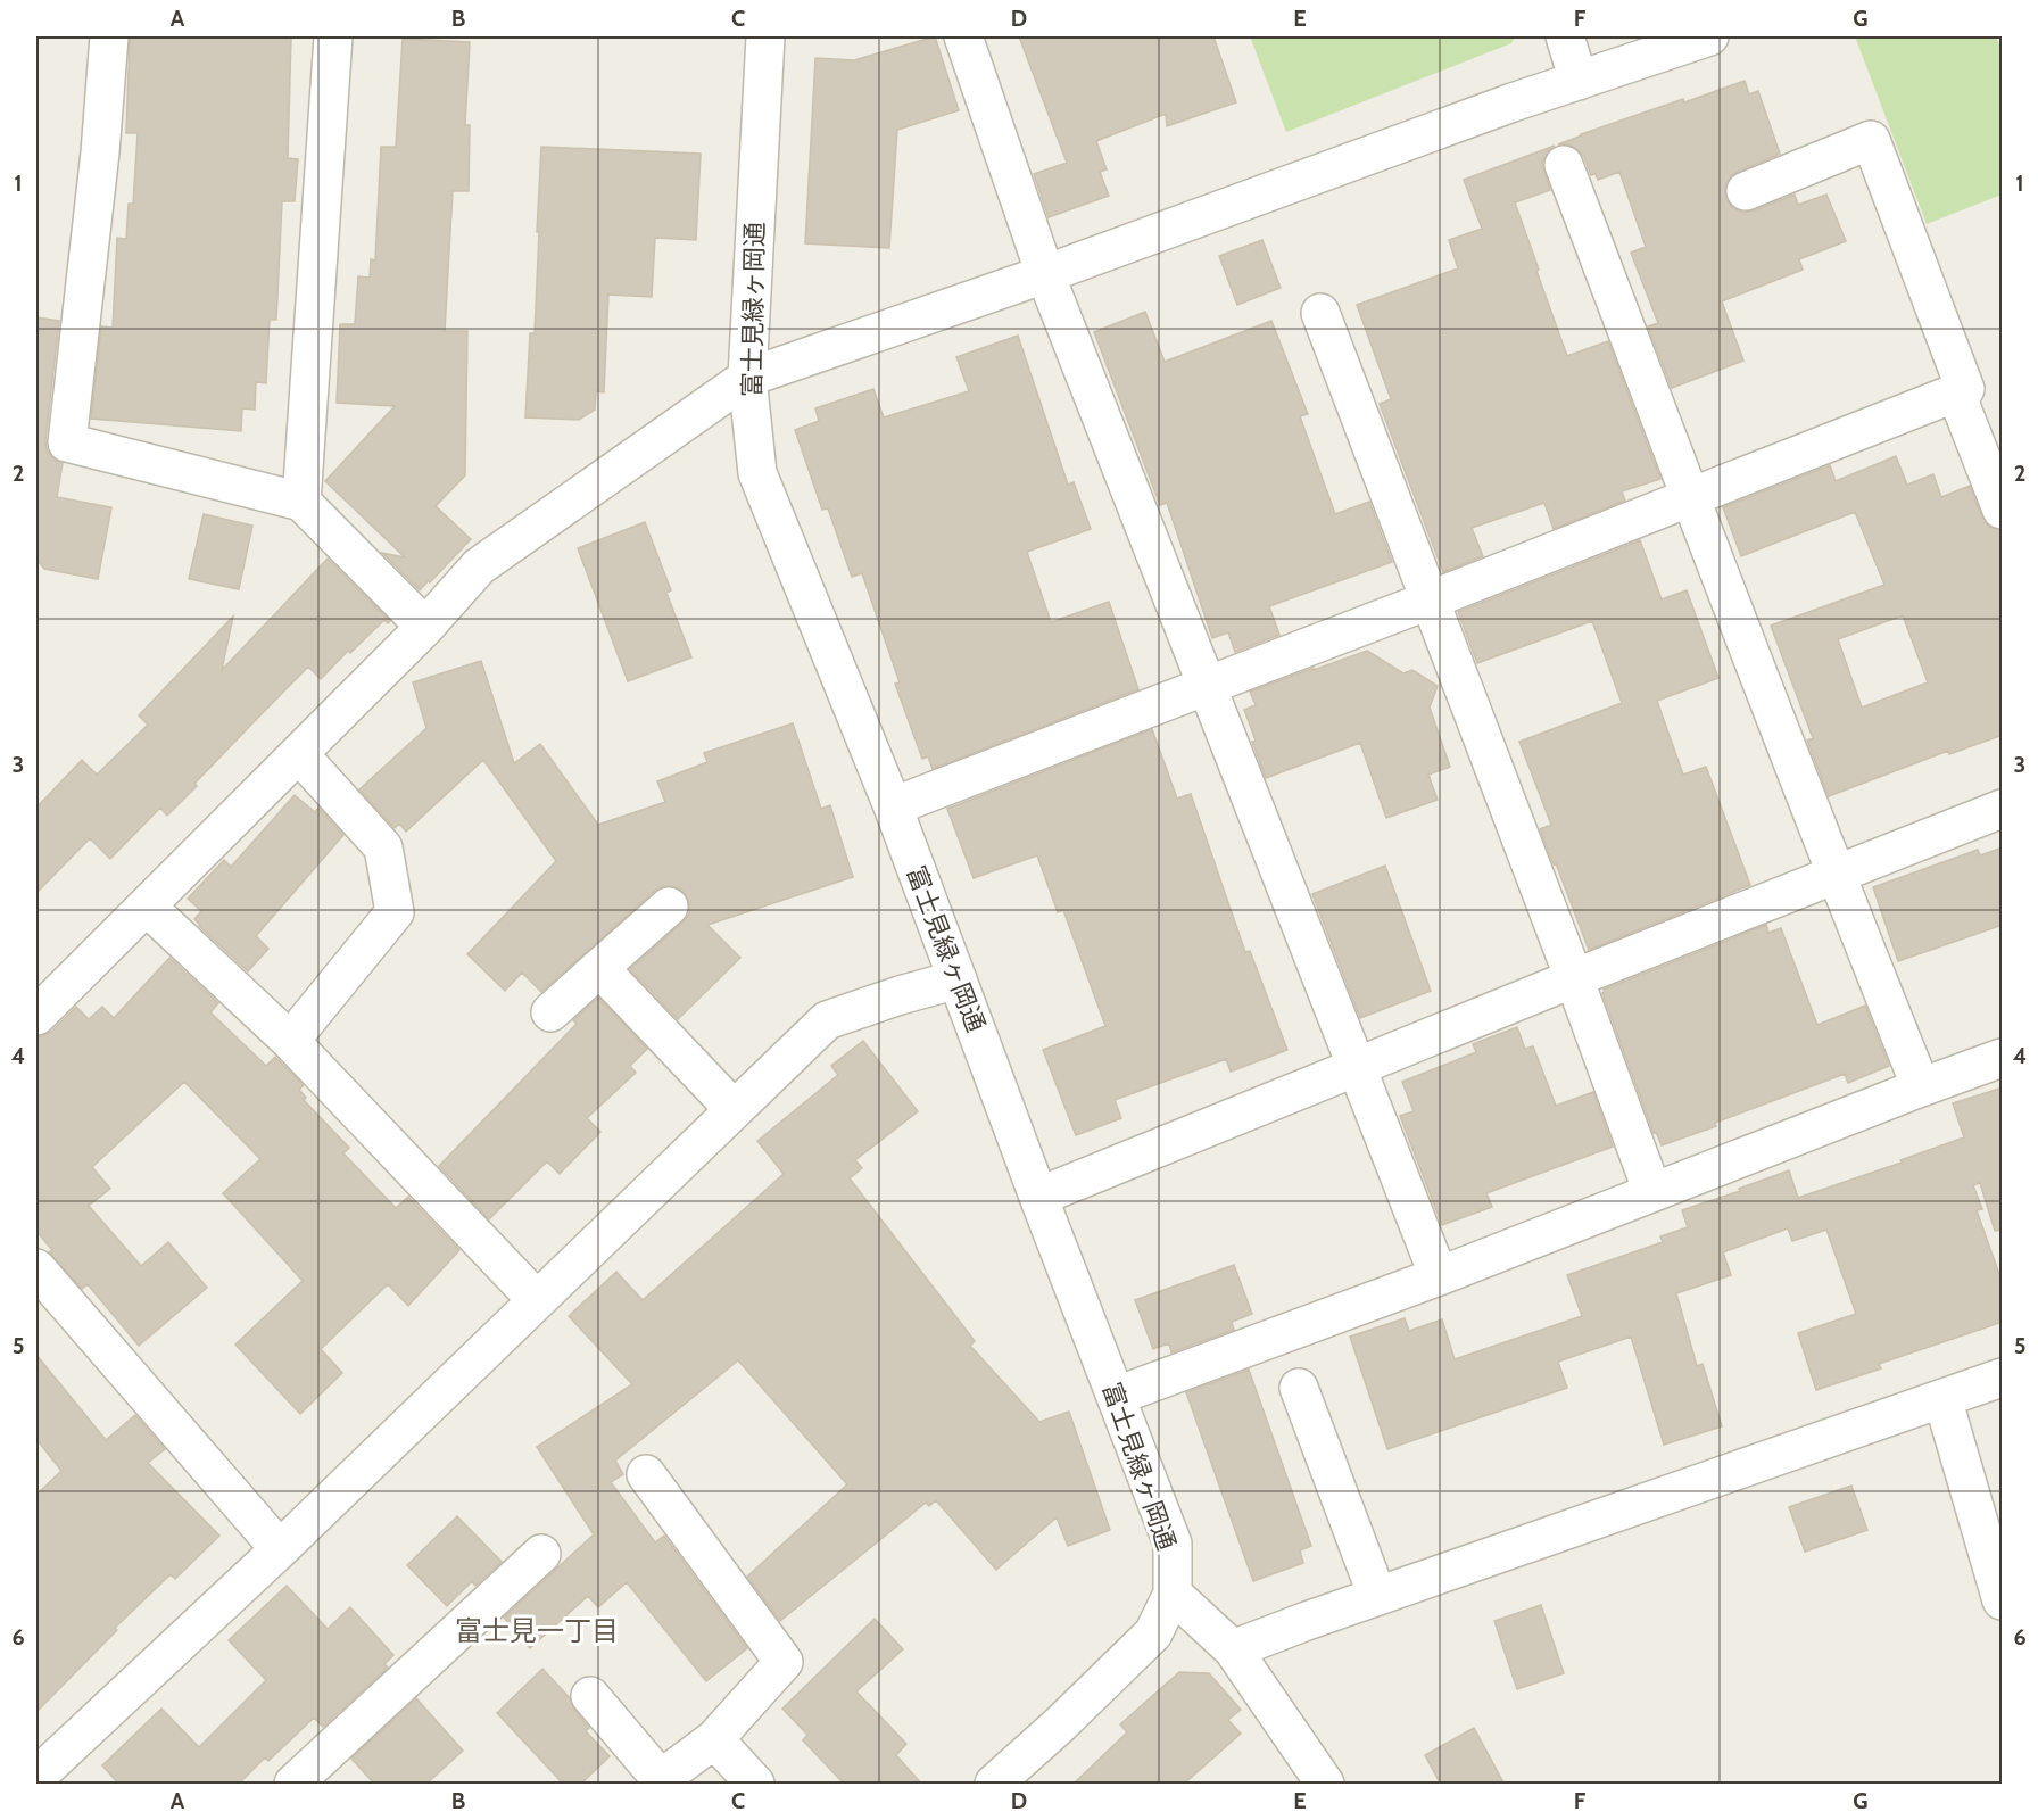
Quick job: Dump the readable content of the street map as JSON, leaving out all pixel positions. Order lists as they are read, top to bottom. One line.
{"streets":{"street":["富士見緑ヶ岡通"]},"districts":["富士見一丁目"],"grid":{"columns":["A","B","C","D","E","F","G"],"rows":["1","2","3","4","5","6"]}}
